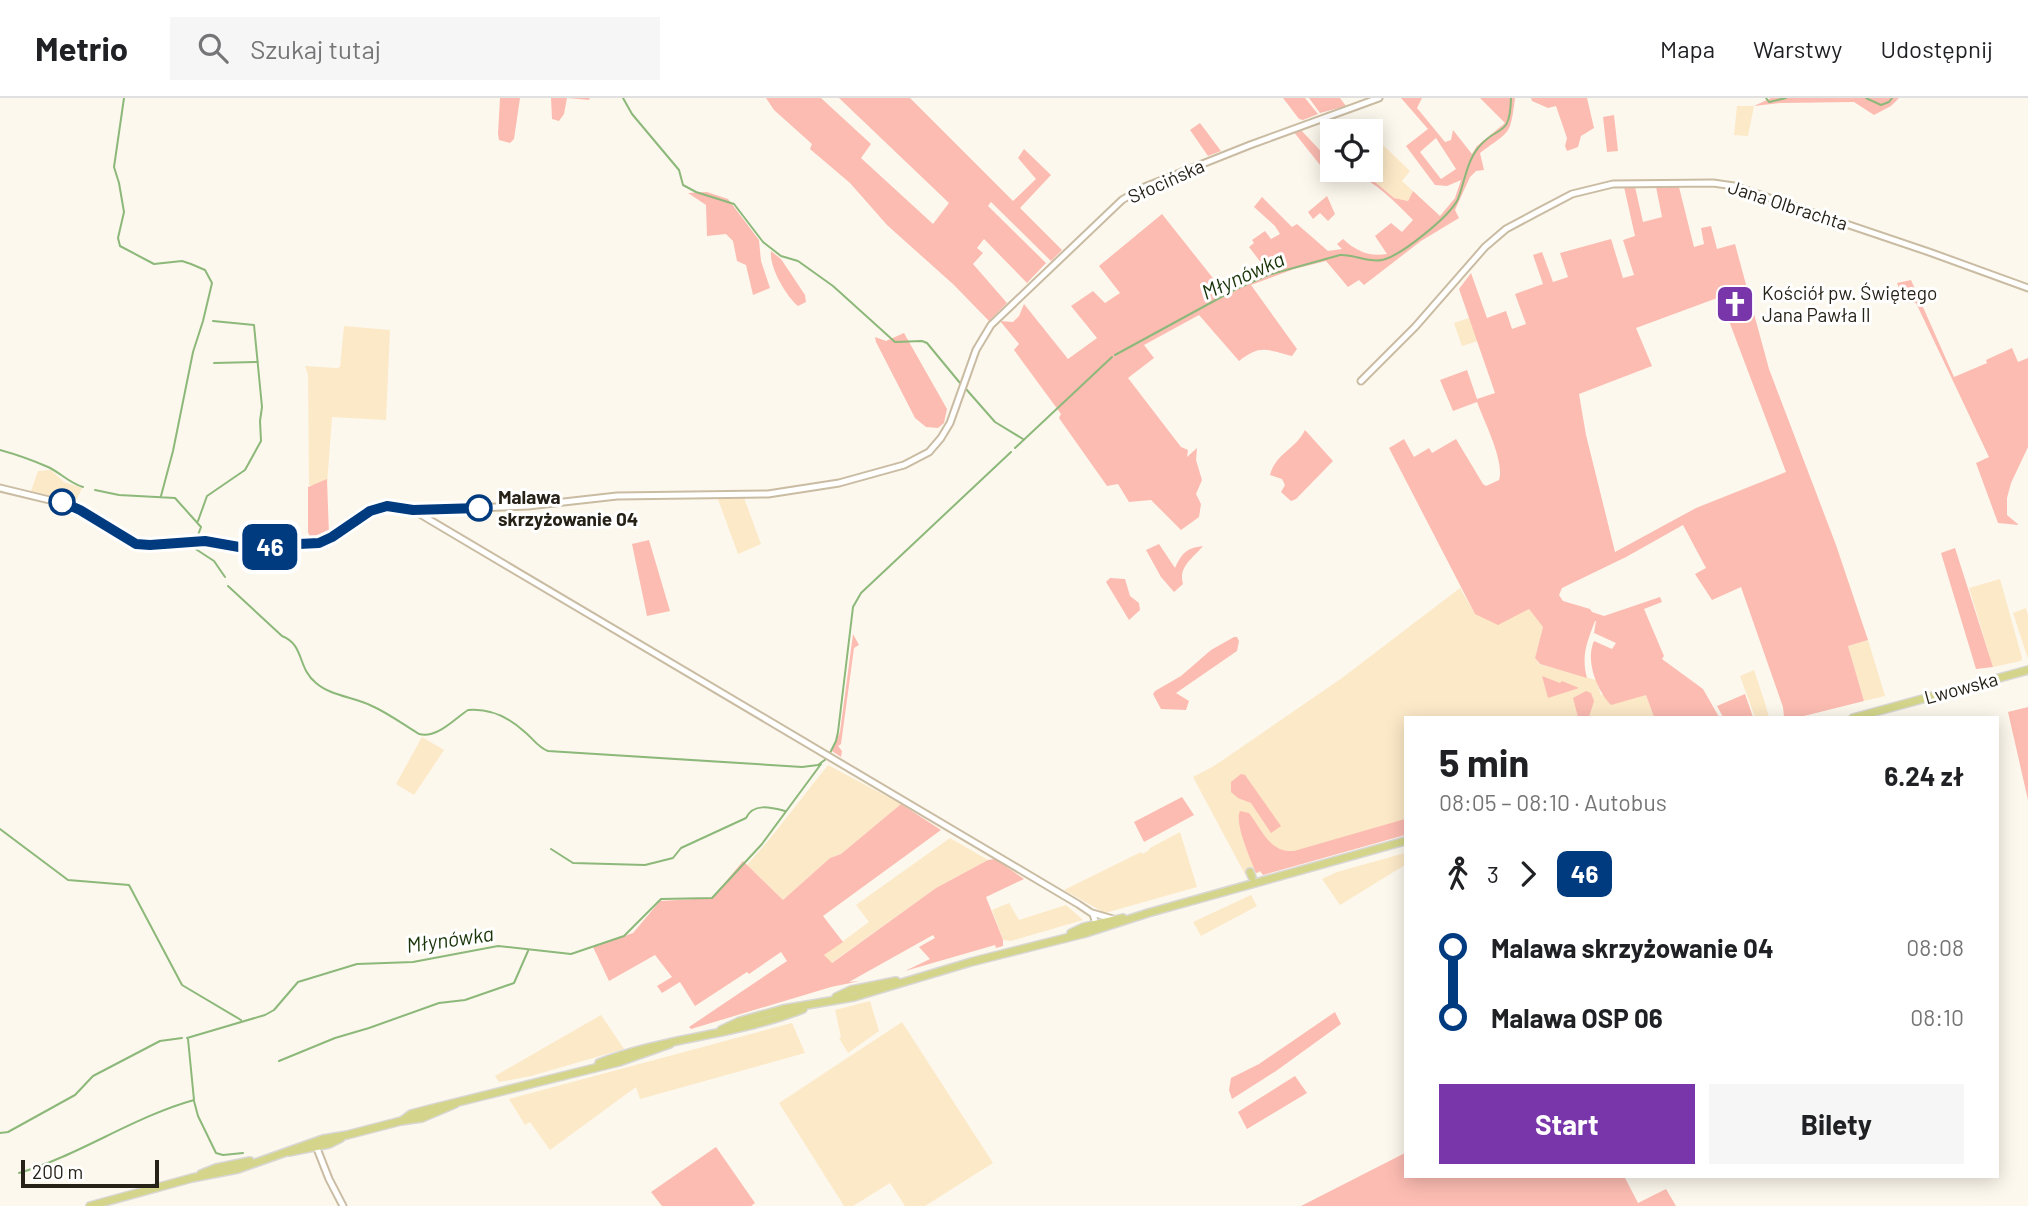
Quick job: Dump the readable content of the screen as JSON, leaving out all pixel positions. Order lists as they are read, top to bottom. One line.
{"streets":{"main road":["Lwowska"],"street":["Słocińska","Jana Olbrachta"]},"water":["Młynówka"],"places":{"church":["Kościół pw. Świętego Jana Pawła II"],"other":["Malawa skrzyżowanie 04"]},"lines":["bus line 46"],"scale_bar":"200 m","page":{"header":"Metrio","search":"Szukaj tutaj","nav":["Mapa","Warstwy","Udostępnij"],"on_map":"46","heading":["5 min","08:05 – 08:10 · Autobus","6.24 zł"],"legs":["3","46"],"list":[{"name":"Malawa skrzyżowanie 04","value":"08:08"},{"name":"Malawa OSP 06","value":"08:10"}],"buttons":["Start","Bilety"],"scale":"200 m"}}
